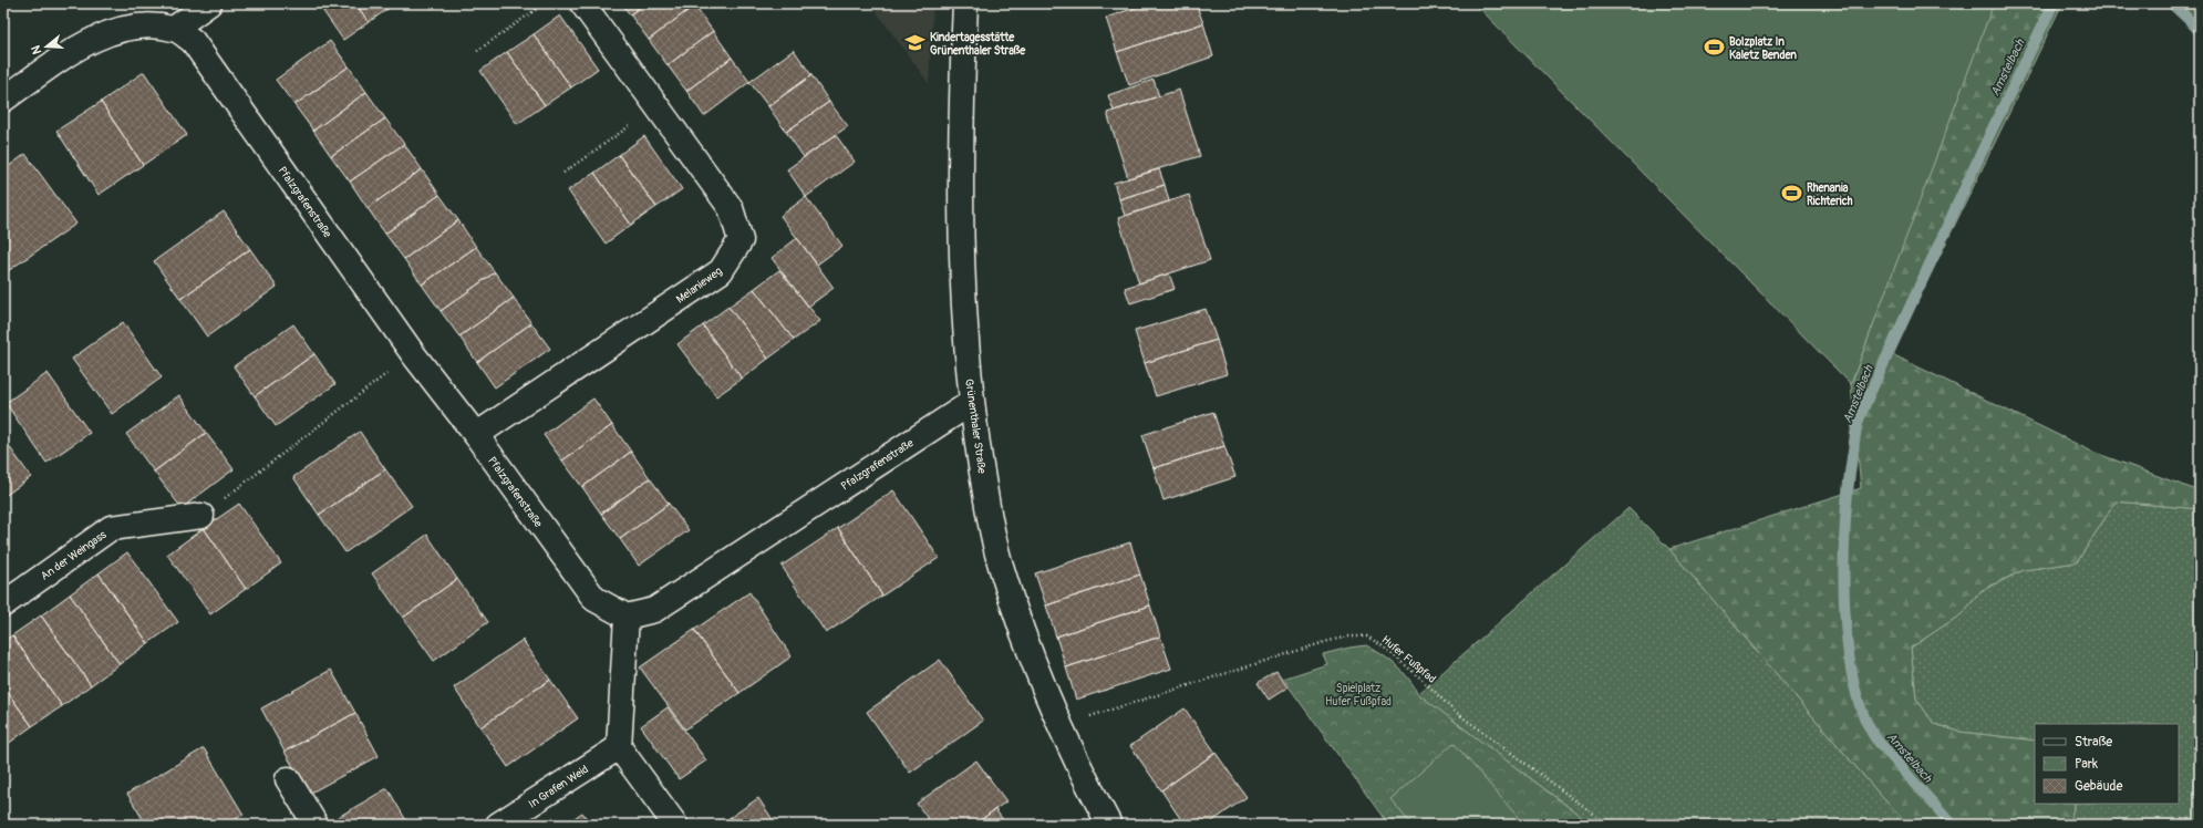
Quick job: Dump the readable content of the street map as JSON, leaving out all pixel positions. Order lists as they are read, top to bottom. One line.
{"streets":{"street":["Pfalzgrafenstraße","Melanieweg","Grünenthaler Straße","An der Weingass","In Grafen Weid"],"path":["Hufer Fußpfad"]},"crossings":[["Pfalzgrafenstraße","Melanieweg"],["Pfalzgrafenstraße","Grünenthaler Straße"],["Grünenthaler Straße","Hufer Fußpfad"]],"water":["Amstelbach"],"parks":["Spielplatz Hufer Fußpfad"],"places":{"school or university":["Kindertagesstätte Grünenthaler Straße"],"sports":["Bolzplatz In Kaletz Benden","Rhenania Richterich"]},"legend":["Straße","Park","Gebäude"],"north":"left"}
